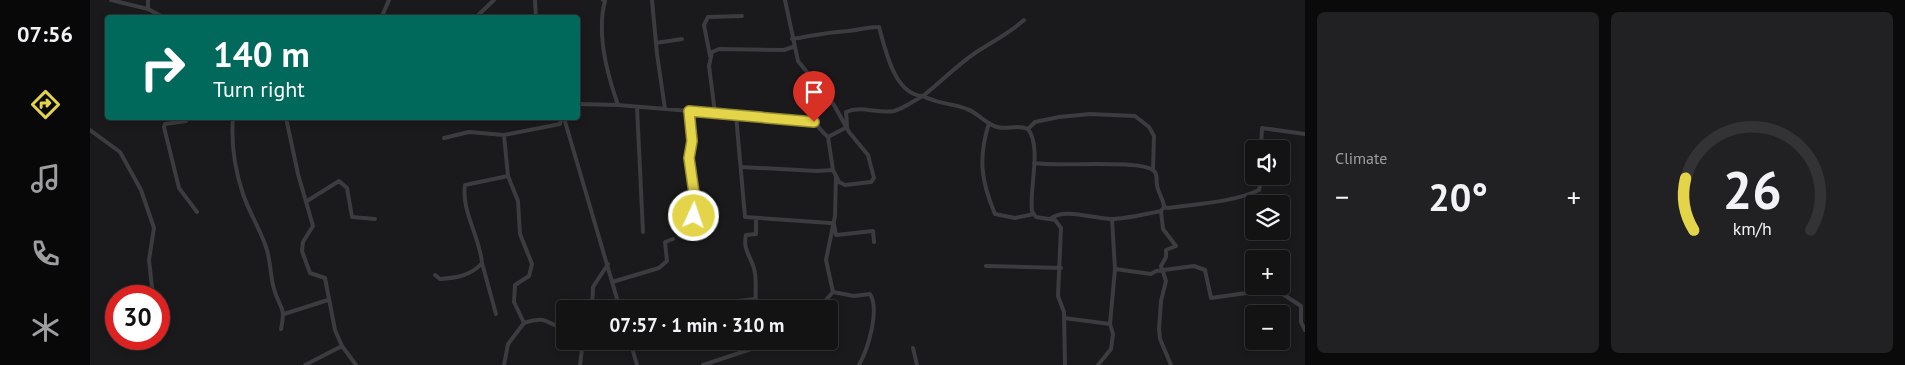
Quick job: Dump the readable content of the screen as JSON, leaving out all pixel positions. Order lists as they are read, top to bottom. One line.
{"page":{"tabs":"07:56","tile":"Climate","turn":["140 m","Turn right"],"map_buttons":["+","−"],"heat":["−","20°","+"],"limit":"30","trip":"07:57 · 1 min · 310 m","gauge":["26","km/h"]}}
